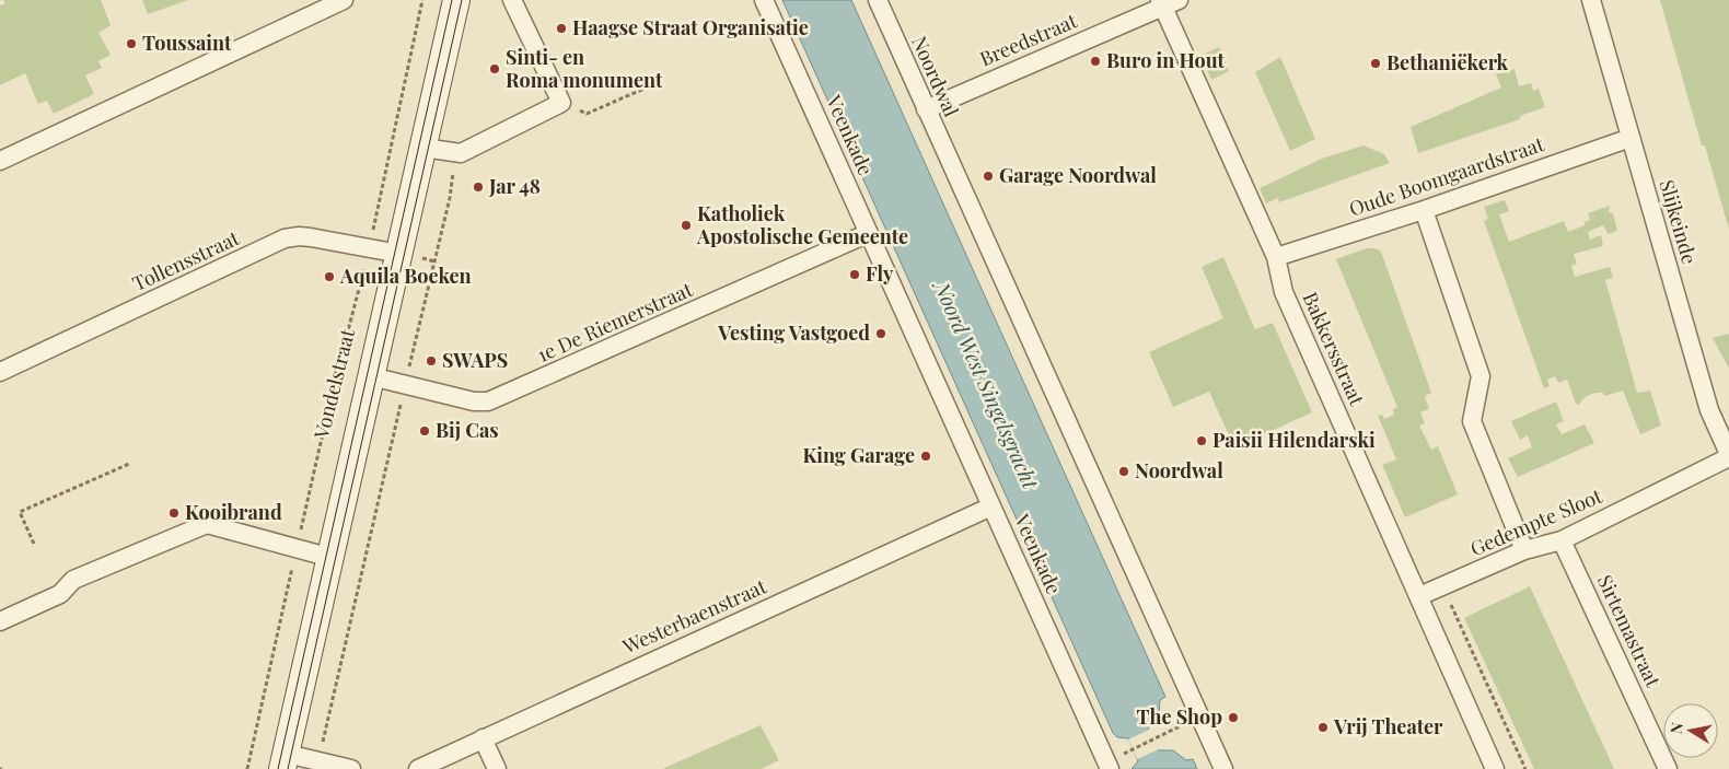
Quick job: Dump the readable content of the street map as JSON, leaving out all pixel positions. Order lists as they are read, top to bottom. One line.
{"streets":{"street":["Breedstraat","Noordwal","Veenkade","Oude Boomgaardstraat","Slijkeinde","Tollensstraat","1e De Riemerstraat","Bakkersstraat","Vondelstraat","Gedempte Sloot","Westerbaenstraat","Sirtemastraat"]},"crossings":[["Breedstraat","Noordwal"],["Breedstraat","Bakkersstraat"],["Veenkade","1e De Riemerstraat"],["Veenkade","Westerbaenstraat"],["Oude Boomgaardstraat","Slijkeinde"],["Oude Boomgaardstraat","Bakkersstraat"],["Slijkeinde","Gedempte Sloot"],["Tollensstraat","Vondelstraat"],["1e De Riemerstraat","Vondelstraat"],["Bakkersstraat","Gedempte Sloot"],["Gedempte Sloot","Sirtemastraat"]],"water":["Noord West Singelsgracht"],"places":["Haagse Straat Organisatie","Toussaint","Buro in Hout","Bethaniëkerk","Sinti- en Roma monument","Garage Noordwal","Jar 48","Katholiek Apostolische Gemeente","Fly","Aquila Boeken","Vesting Vastgoed","SWAPS","Bij Cas","Paisii Hilendarski","King Garage","Noordwal","Kooibrand","The Shop","Vrij Theater"],"north":"left"}
